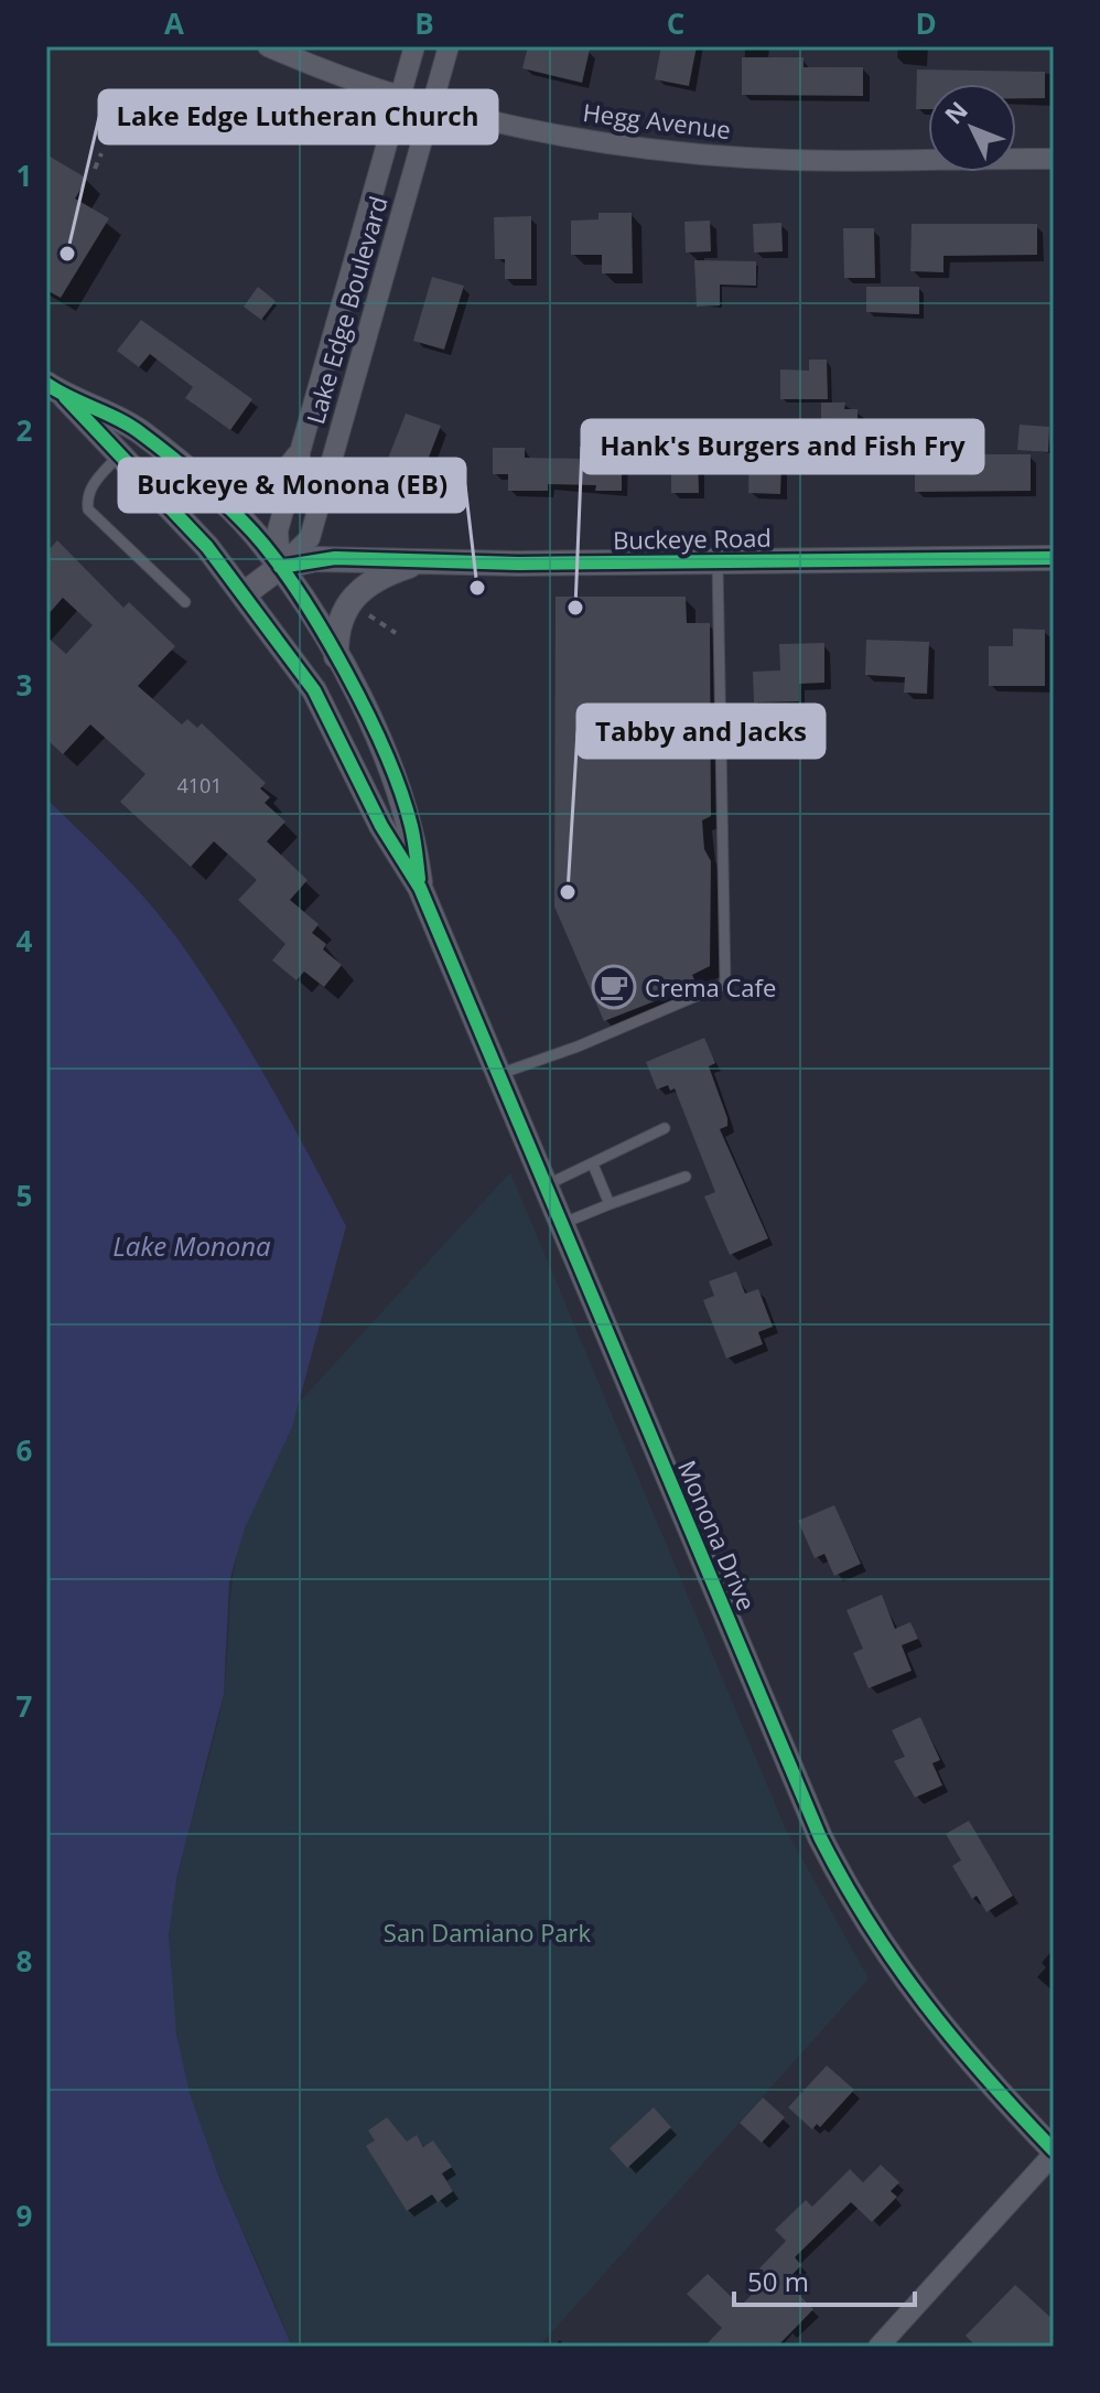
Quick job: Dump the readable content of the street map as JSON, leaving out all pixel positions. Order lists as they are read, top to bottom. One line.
{"streets":{"street":["Hegg Avenue","Lake Edge Boulevard","Buckeye Road","Monona Drive"]},"crossings":[["Hegg Avenue","Lake Edge Boulevard"],["Lake Edge Boulevard","Buckeye Road"],["Lake Edge Boulevard","Monona Drive"],["Buckeye Road","Monona Drive"]],"water":["Lake Monona"],"parks":["San Damiano Park"],"places":{"other":["Lake Edge Lutheran Church","Buckeye & Monona (EB)","Hank's Burgers and Fish Fry","Tabby and Jacks"],"cafe":["Crema Cafe"]},"house_numbers":["4101"],"scale_bar":"50 m","north":"top left","grid":{"columns":["A","B","C","D"],"rows":["1","2","3","4","5","6","7","8","9"]}}
